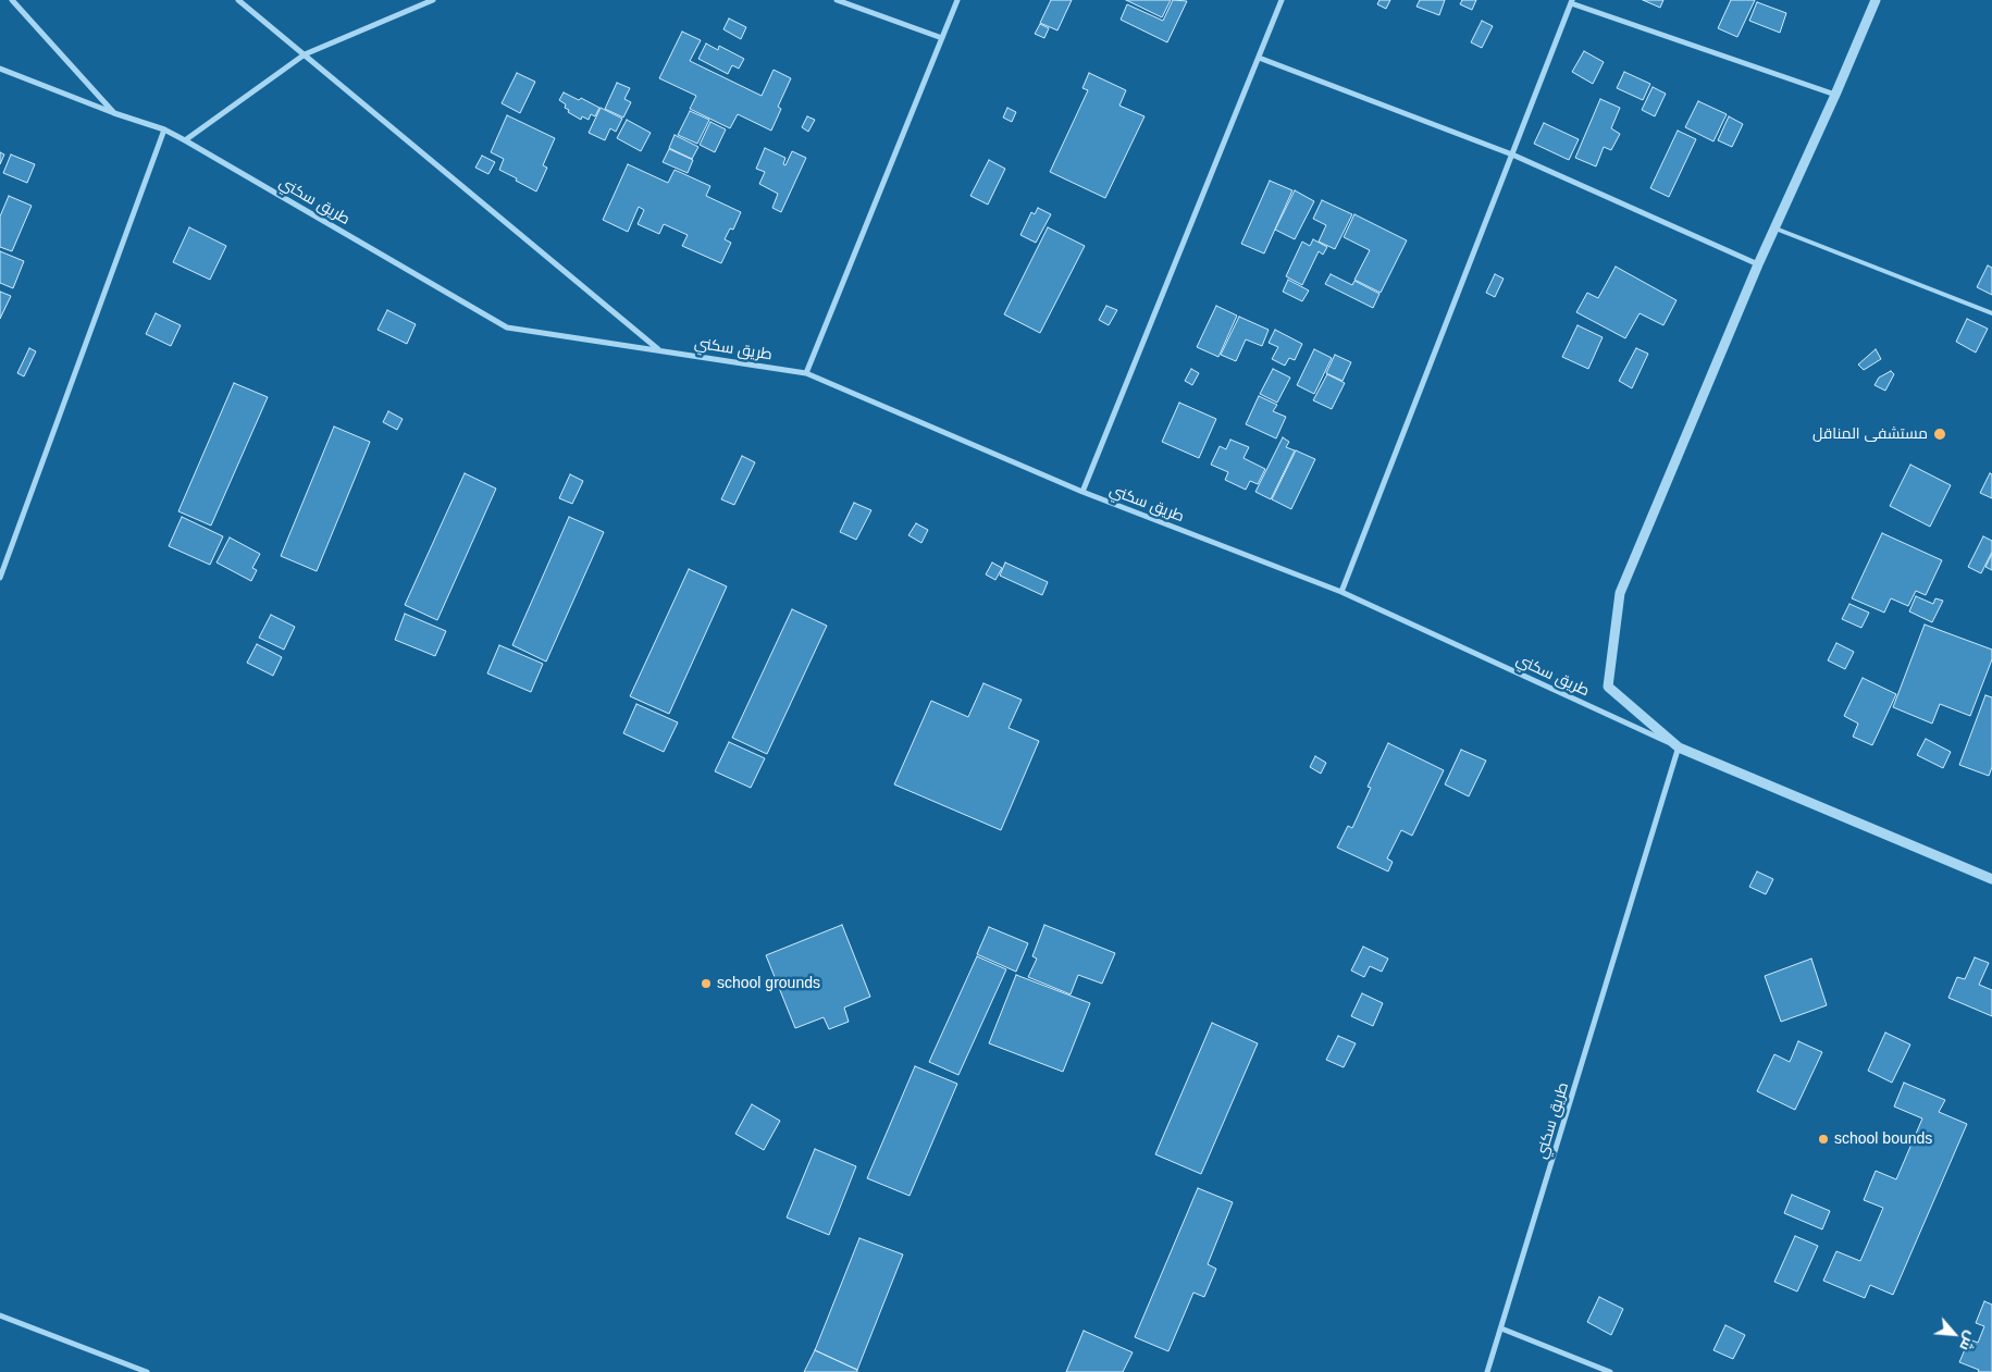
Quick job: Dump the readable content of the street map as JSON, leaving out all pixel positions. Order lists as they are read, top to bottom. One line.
{"streets":{"street":["طريق سكني"]},"places":["مستشفى المناقل","school grounds","school bounds"],"north":"bottom right"}
